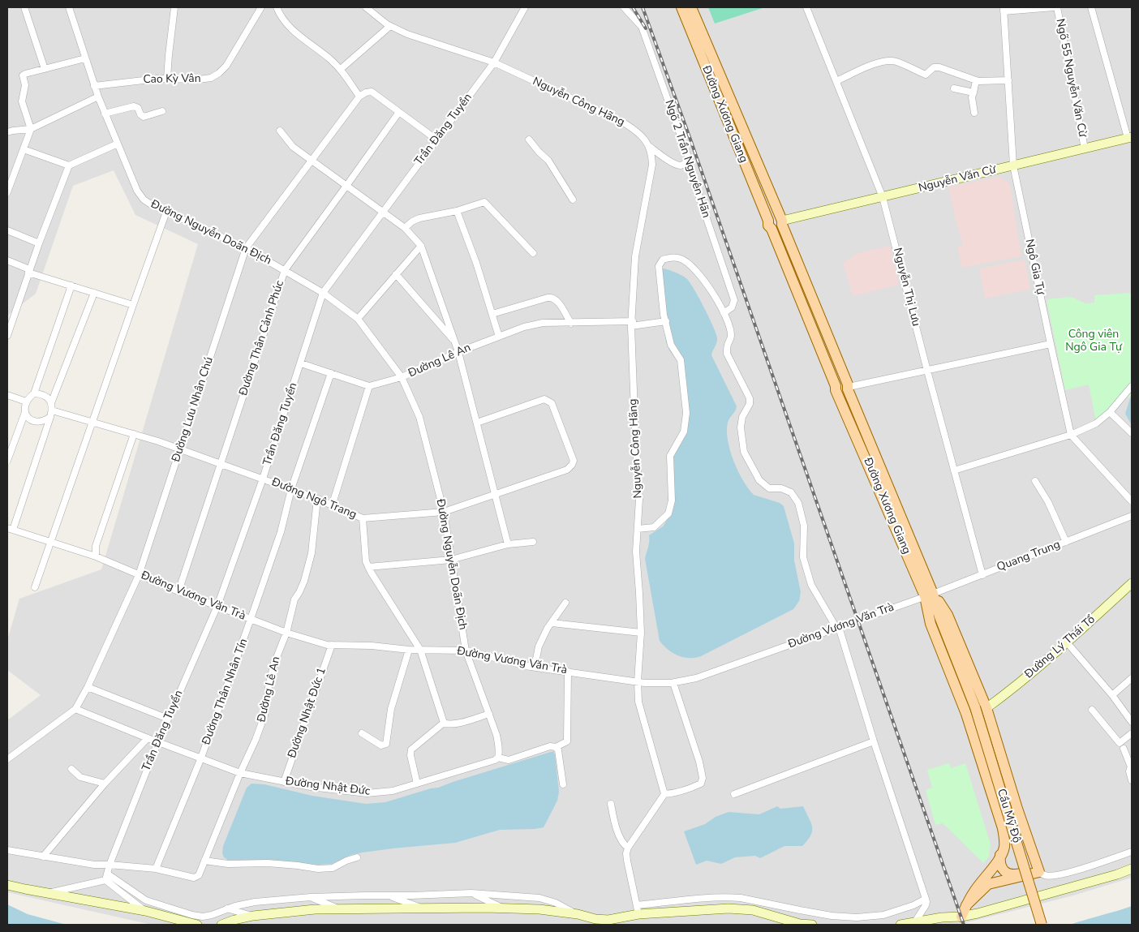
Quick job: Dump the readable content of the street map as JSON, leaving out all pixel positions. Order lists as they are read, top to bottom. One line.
{"streets":{"main road":["Đường Xương Giang","Cầu Mỹ Độ"],"street":["Ngõ 55 Nguyễn Văn Cừ","Cao Kỳ Vân","Nguyễn Công Hãng","Trần Đăng Tuyển","Ngõ 2 Trần Nguyên Hãn","Nguyễn Văn Cừ","Đường Nguyễn Doãn Địch","Ngô Gia Tự","Nguyễn Thị Lưu","Đường Thân Cảnh Phúc","Đường Lê An","Đường Lưu Nhân Chú","Đường Ngô Trang","Quang Trung","Đường Vương Văn Trà","Đường Lý Thái Tổ","Đường Thân Nhân Tín","Đường Nhật Đức 1","Đường Nhật Đức"]},"crossings":[["Ngõ 55 Nguyễn Văn Cừ","Nguyễn Văn Cừ"],["Cao Kỳ Vân","Đường Nguyễn Doãn Địch"],["Nguyễn Công Hãng","Trần Đăng Tuyển"],["Nguyễn Công Hãng","Đường Lê An"],["Nguyễn Công Hãng","Đường Vương Văn Trà"],["Đường Xương Giang","Nguyễn Văn Cừ"],["Đường Xương Giang","Quang Trung"],["Đường Xương Giang","Đường Vương Văn Trà"],["Đường Xương Giang","Cầu Mỹ Độ"],["Trần Đăng Tuyển","Đường Nguyễn Doãn Địch"],["Trần Đăng Tuyển","Đường Ngô Trang"],["Trần Đăng Tuyển","Đường Vương Văn Trà"],["Trần Đăng Tuyển","Đường Nhật Đức"],["Nguyễn Văn Cừ","Ngô Gia Tự"],["Nguyễn Văn Cừ","Nguyễn Thị Lưu"],["Đường Nguyễn Doãn Địch","Đường Thân Cảnh Phúc"],["Đường Nguyễn Doãn Địch","Đường Lê An"],["Đường Nguyễn Doãn Địch","Đường Lưu Nhân Chú"],["Đường Nguyễn Doãn Địch","Đường Ngô Trang"],["Đường Nguyễn Doãn Địch","Đường Vương Văn Trà"],["Nguyễn Thị Lưu","Quang Trung"],["Đường Thân Cảnh Phúc","Đường Ngô Trang"],["Đường Thân Cảnh Phúc","Đường Vương Văn Trà"],["Đường Lê An","Đường Ngô Trang"],["Đường Lê An","Đường Vương Văn Trà"],["Đường Lê An","Đường Thân Nhân Tín"],["Đường Lê An","Đường Nhật Đức"],["Đường Lưu Nhân Chú","Đường Ngô Trang"],["Đường Lưu Nhân Chú","Đường Vương Văn Trà"],["Đường Lưu Nhân Chú","Đường Nhật Đức"],["Đường Ngô Trang","Đường Thân Nhân Tín"],["Quang Trung","Đường Vương Văn Trà"],["Đường Vương Văn Trà","Đường Thân Nhân Tín"],["Đường Vương Văn Trà","Đường Nhật Đức 1"],["Đường Thân Nhân Tín","Đường Nhật Đức"],["Đường Nhật Đức 1","Đường Nhật Đức"]],"parks":["Công viên Ngô Gia Tự"]}
